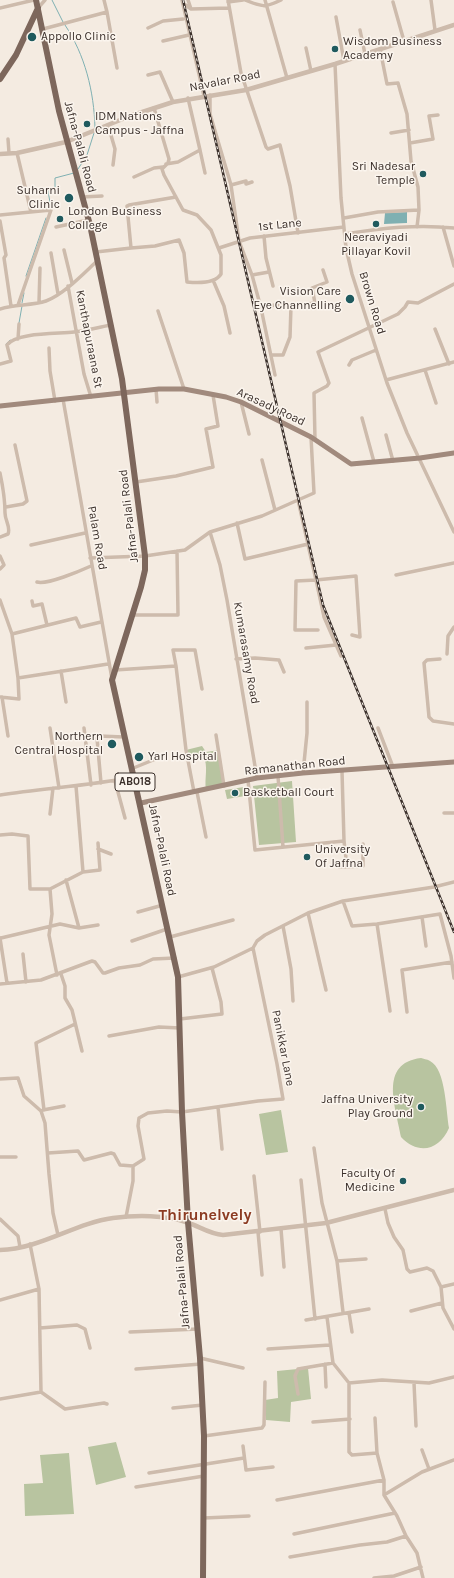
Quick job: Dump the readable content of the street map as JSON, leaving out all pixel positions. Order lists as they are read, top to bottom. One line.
{"streets":{"main road":["Jafna-Palali Road","Arasady Road","Ramanathan Road","AB018"],"street":["Navalar Road","1st Lane","Brown Road","Kanthapuraana St","Palam Road","Kumarasamy Road","Panikkar Lane"]},"crossings":[["Navalar Road","Jafna-Palali Road"],["Navalar Road","Brown Road"],["Jafna-Palali Road","Arasady Road"],["Jafna-Palali Road","Palam Road"],["Jafna-Palali Road","Ramanathan Road"],["Jafna-Palali Road","Panikkar Lane"],["1st Lane","Brown Road"],["Brown Road","Arasady Road"],["Kanthapuraana St","Arasady Road"],["Arasady Road","Palam Road"],["Kumarasamy Road","Ramanathan Road"]],"districts":["Thirunelvely"],"places":["Appollo Clinic","Wisdom Business Academy","IDM Nations Campus - Jaffna","Sri Nadesar Temple","Suharni Clinic","London Business College","Neeraviyadi Pillayar Kovil","Vision Care Eye Channelling","Northern Central Hospital","Yarl Hospital","Basketball Court","University Of Jaffna","Jaffna University Play Ground","Faculty Of Medicine"]}
